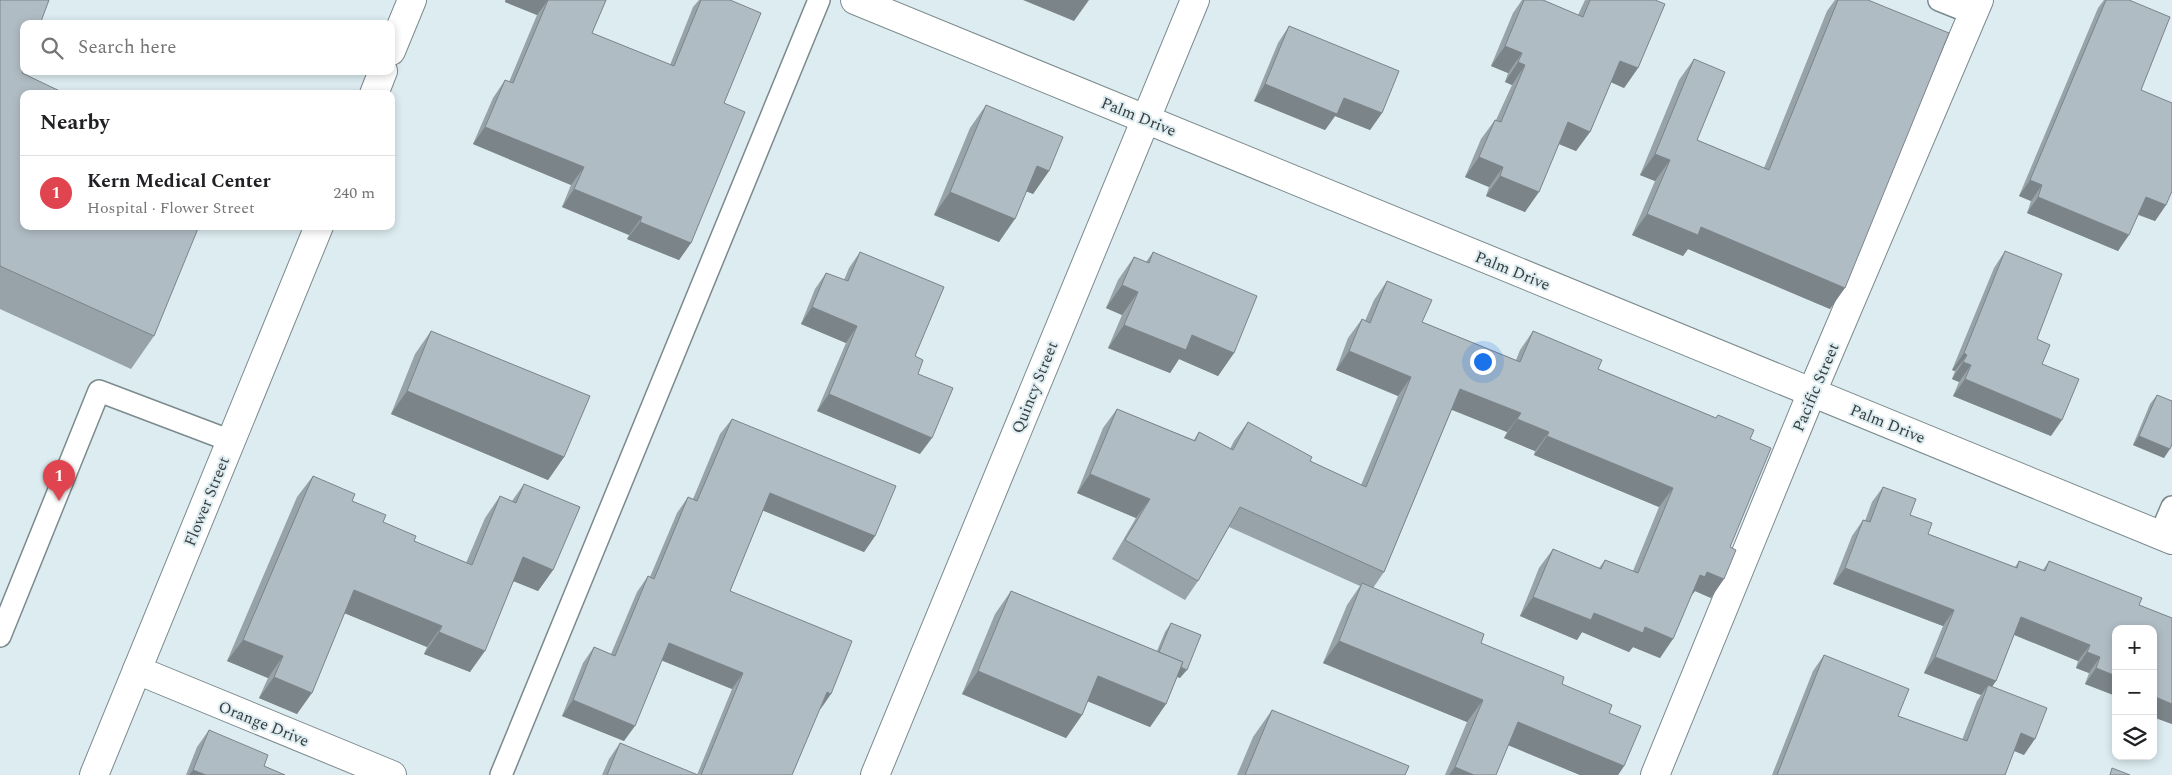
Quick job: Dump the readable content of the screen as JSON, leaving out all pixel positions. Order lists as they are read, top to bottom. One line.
{"streets":{"street":["Palm Drive","Quincy Street","Pacific Street","Flower Street","Orange Drive"]},"crossings":[["Palm Drive","Quincy Street"],["Palm Drive","Pacific Street"],["Flower Street","Orange Drive"]],"page":{"search":"Search here","heading":"Nearby","list":[{"mark":"1","name":"Kern Medical Center","note":"Hospital · Flower Street","value":"240 m"}],"pins":"1","map_buttons":["+","−"]}}
